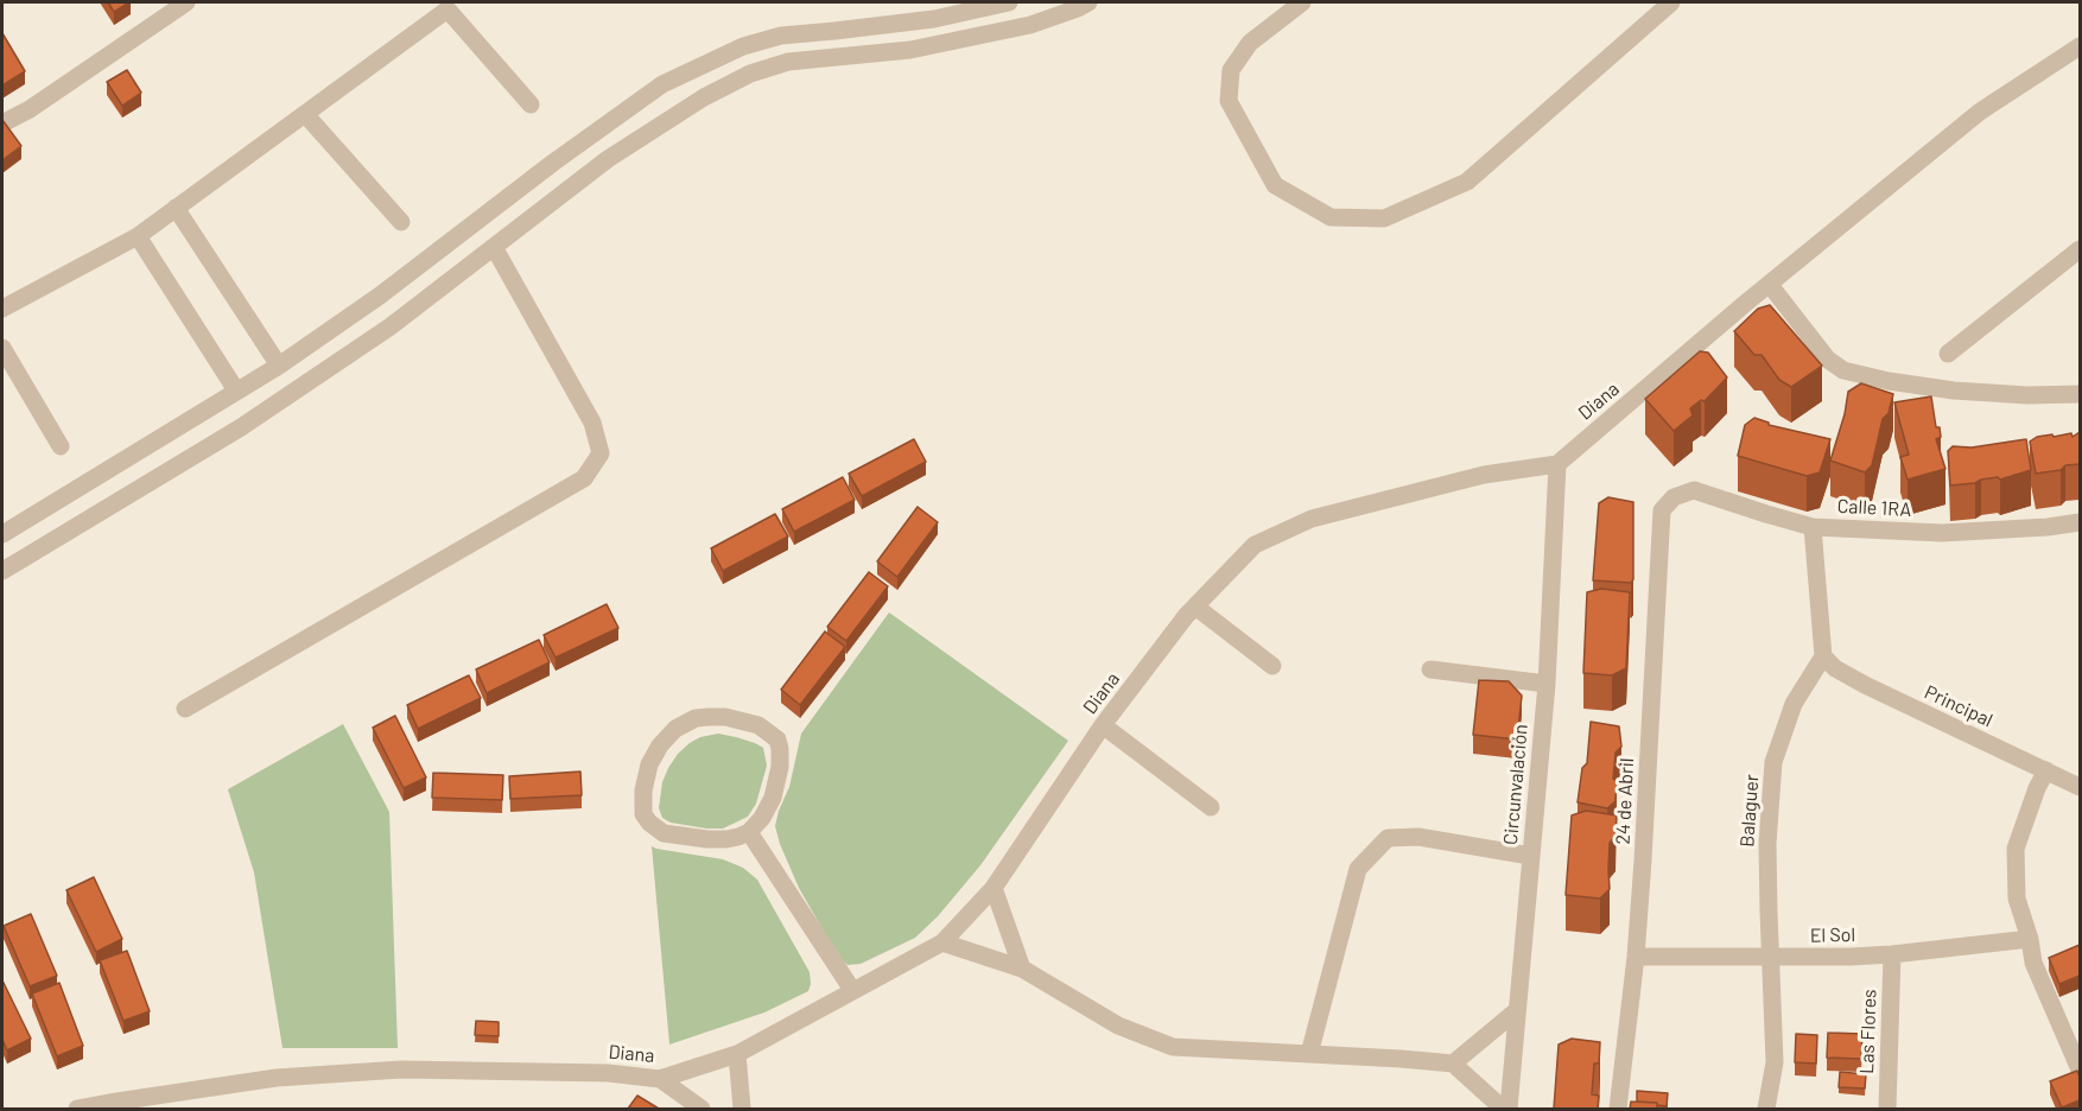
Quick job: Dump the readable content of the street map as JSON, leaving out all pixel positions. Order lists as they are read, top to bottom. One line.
{"streets":{"street":["Diana","Calle 1RA","Principal","Circunvalación","24 de Abril","Balaguer","El Sol","Las Flores"]},"crossings":[["Diana","Circunvalación"],["Calle 1RA","24 de Abril"],["Principal","Balaguer"],["24 de Abril","El Sol"],["Balaguer","El Sol"],["El Sol","Las Flores"]]}
